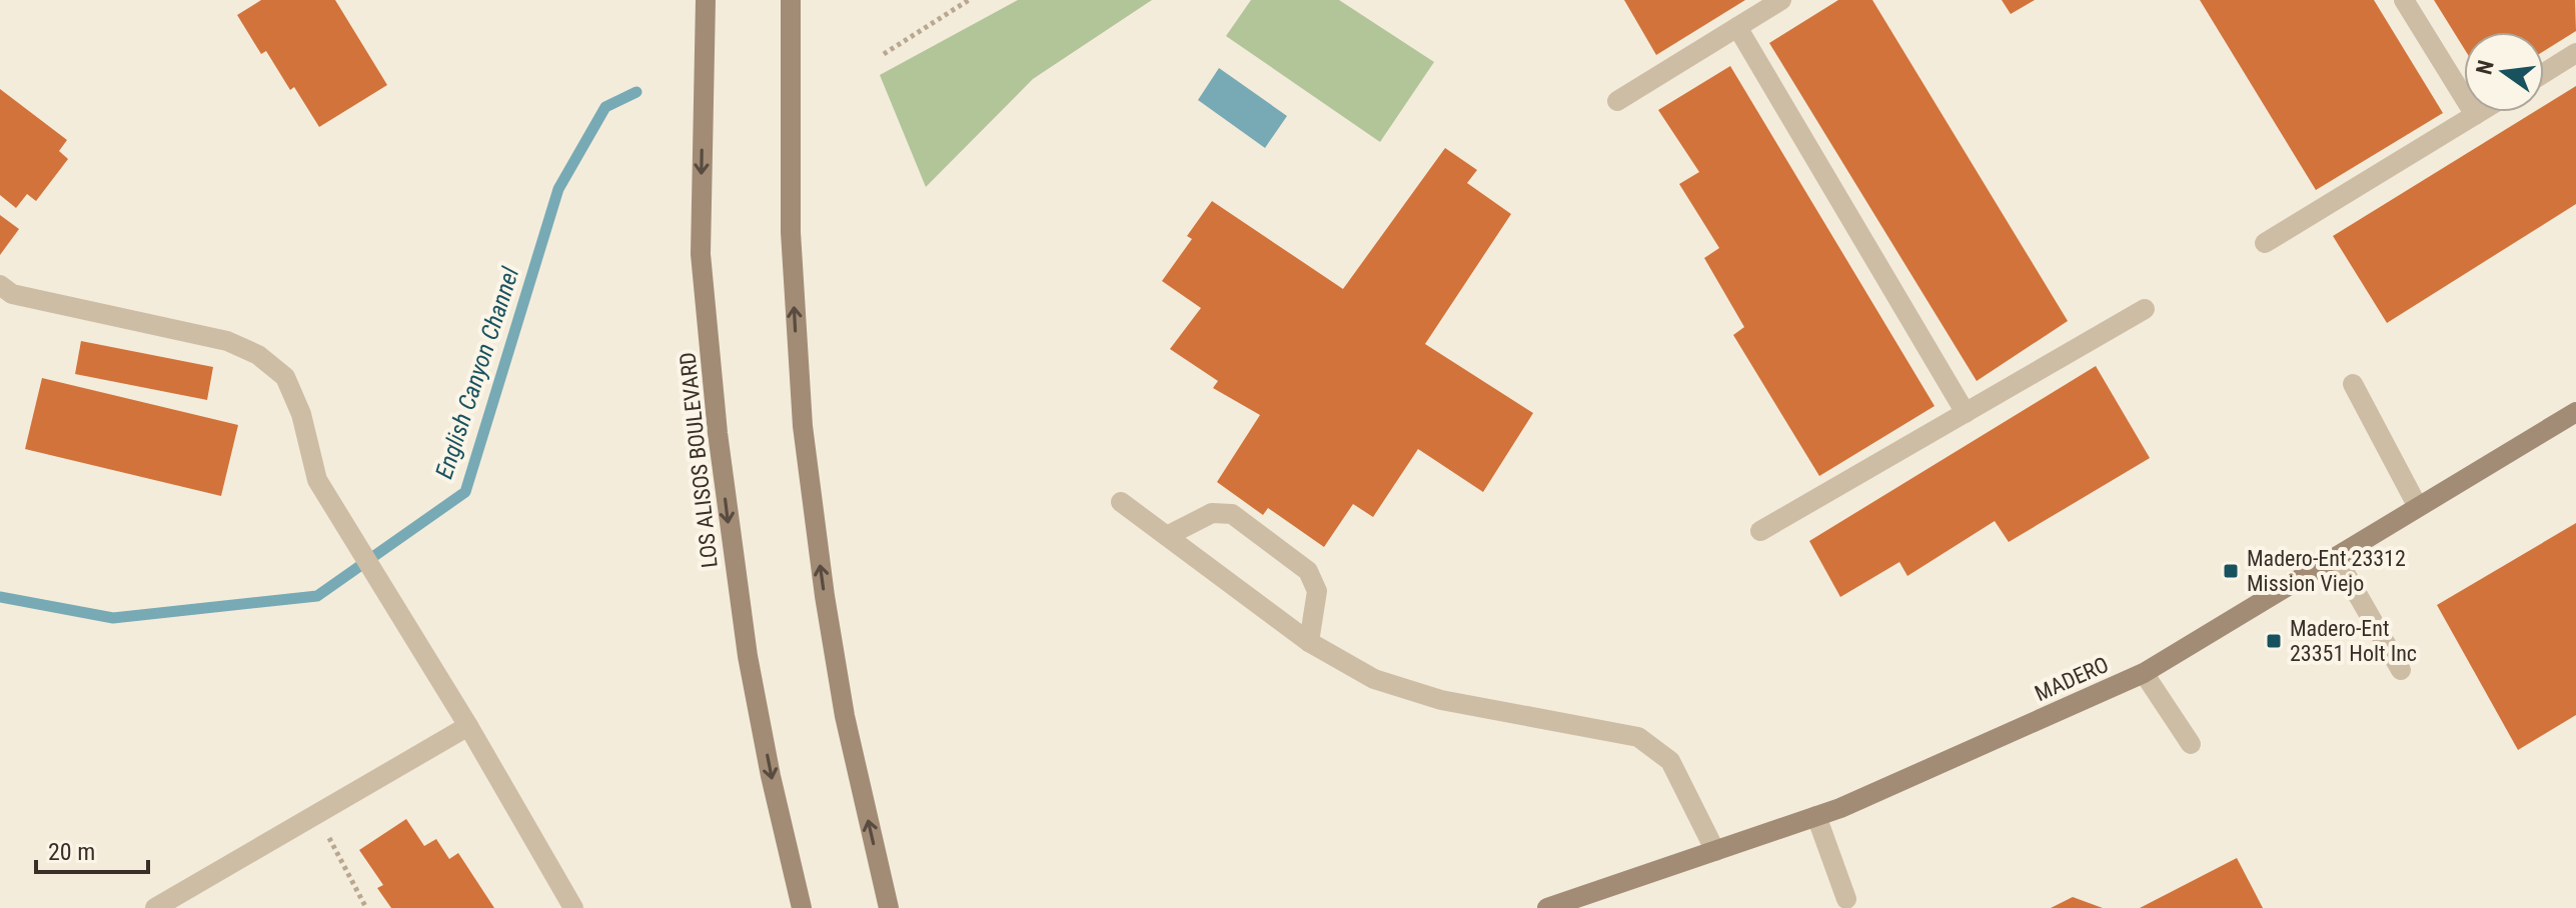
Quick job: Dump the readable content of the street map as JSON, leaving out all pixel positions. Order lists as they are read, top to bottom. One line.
{"streets":{"main road":["LOS ALISOS BOULEVARD","MADERO"]},"water":["English Canyon Channel"],"places":{"transit":["Madero-Ent 23312 Mission Viejo","Madero-Ent 23351 Holt Inc"]},"scale_bar":"20 m","north":"left"}
